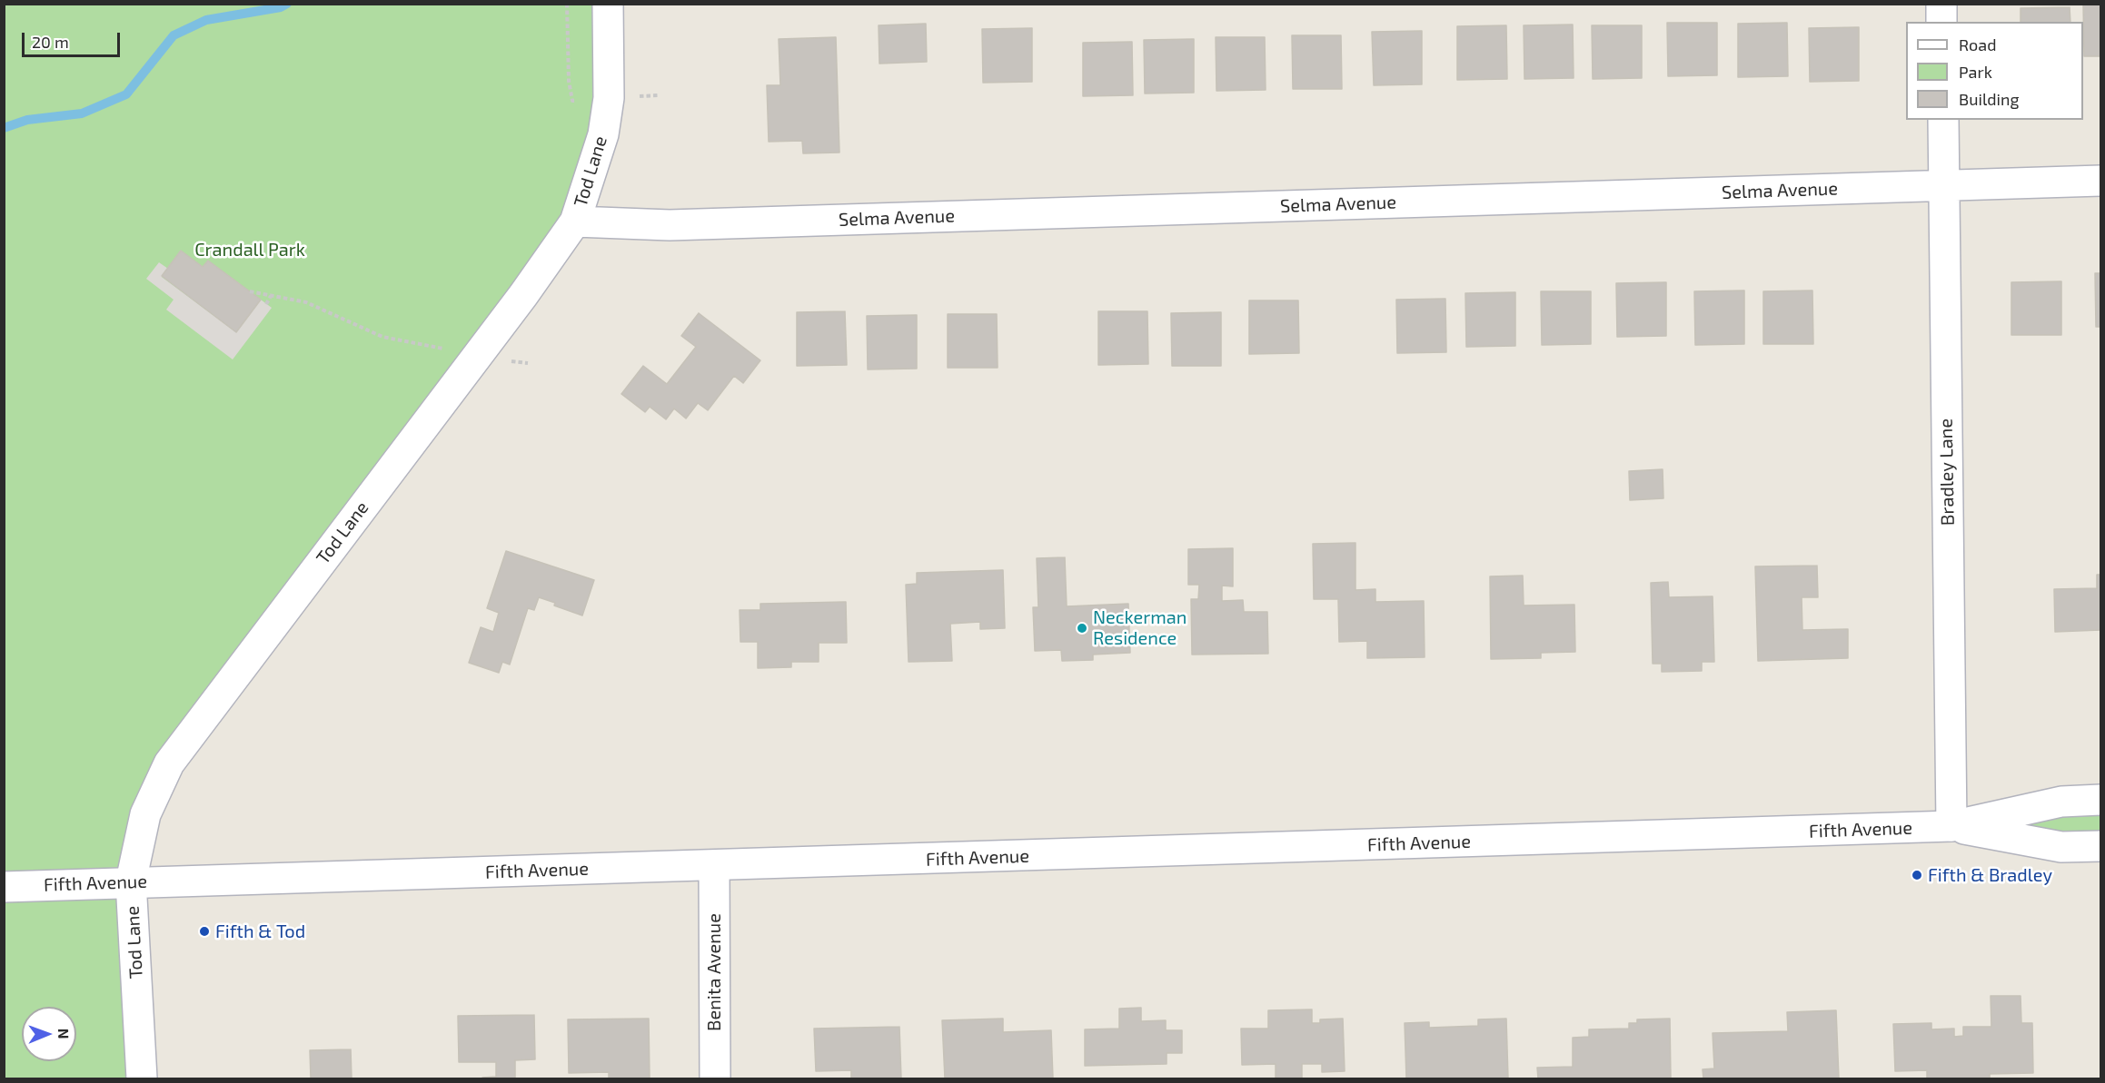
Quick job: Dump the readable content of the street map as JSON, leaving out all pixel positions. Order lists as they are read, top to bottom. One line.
{"streets":{"street":["Tod Lane","Selma Avenue","Bradley Lane","Fifth Avenue","Benita Avenue"]},"crossings":[["Tod Lane","Selma Avenue"],["Tod Lane","Fifth Avenue"],["Selma Avenue","Bradley Lane"],["Bradley Lane","Fifth Avenue"],["Fifth Avenue","Benita Avenue"]],"parks":["Crandall Park"],"places":["Neckerman Residence","Fifth & Bradley","Fifth & Tod"],"legend":["Road","Park","Building"],"scale_bar":"20 m","north":"right"}
